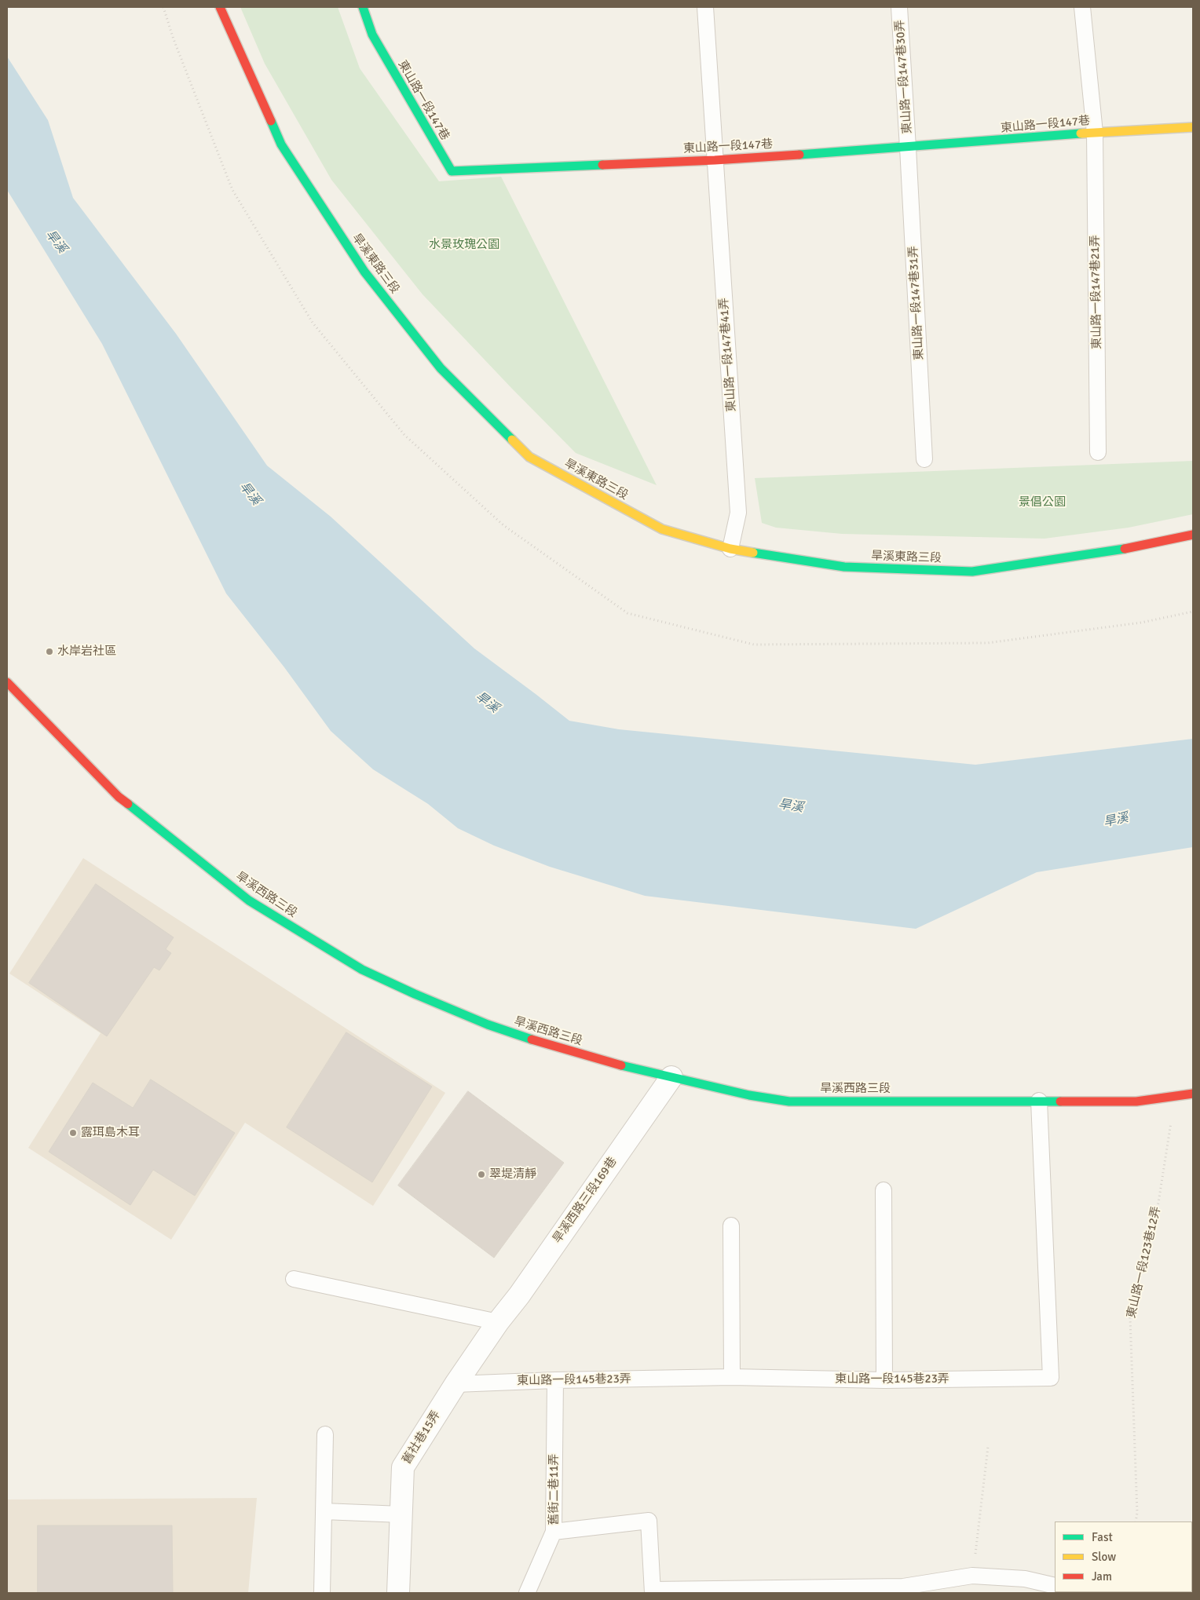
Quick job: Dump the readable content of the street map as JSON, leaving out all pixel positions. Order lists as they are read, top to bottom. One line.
{"streets":{"street":["東山路一段147巷","旱溪東路三段","旱溪西路三段","旱溪西路三段169巷","舊社巷15弄"],"lane":["東山路一段147巷30弄","東山路一段147巷21弄","東山路一段147巷31弄","東山路一段147巷41弄","東山路一段145巷23弄","舊街二巷11弄"],"path":["東山路一段123巷12弄"]},"crossings":[["東山路一段147巷30弄","東山路一段147巷"],["東山路一段147巷30弄","東山路一段147巷31弄"],["東山路一段147巷","東山路一段147巷21弄"],["東山路一段147巷","東山路一段147巷31弄"],["東山路一段147巷","東山路一段147巷41弄"],["旱溪東路三段","東山路一段147巷41弄"],["旱溪西路三段","旱溪西路三段169巷"],["旱溪西路三段","東山路一段123巷12弄"],["旱溪西路三段","東山路一段145巷23弄"],["旱溪西路三段169巷","舊社巷15弄"],["東山路一段145巷23弄","舊社巷15弄"],["東山路一段145巷23弄","舊街二巷11弄"]],"water":["旱溪"],"parks":["水景玫瑰公園","景倡公園"],"places":["水岸岩社區","露珥島木耳","翠堤清靜"],"legend":["Fast","Slow","Jam"]}
